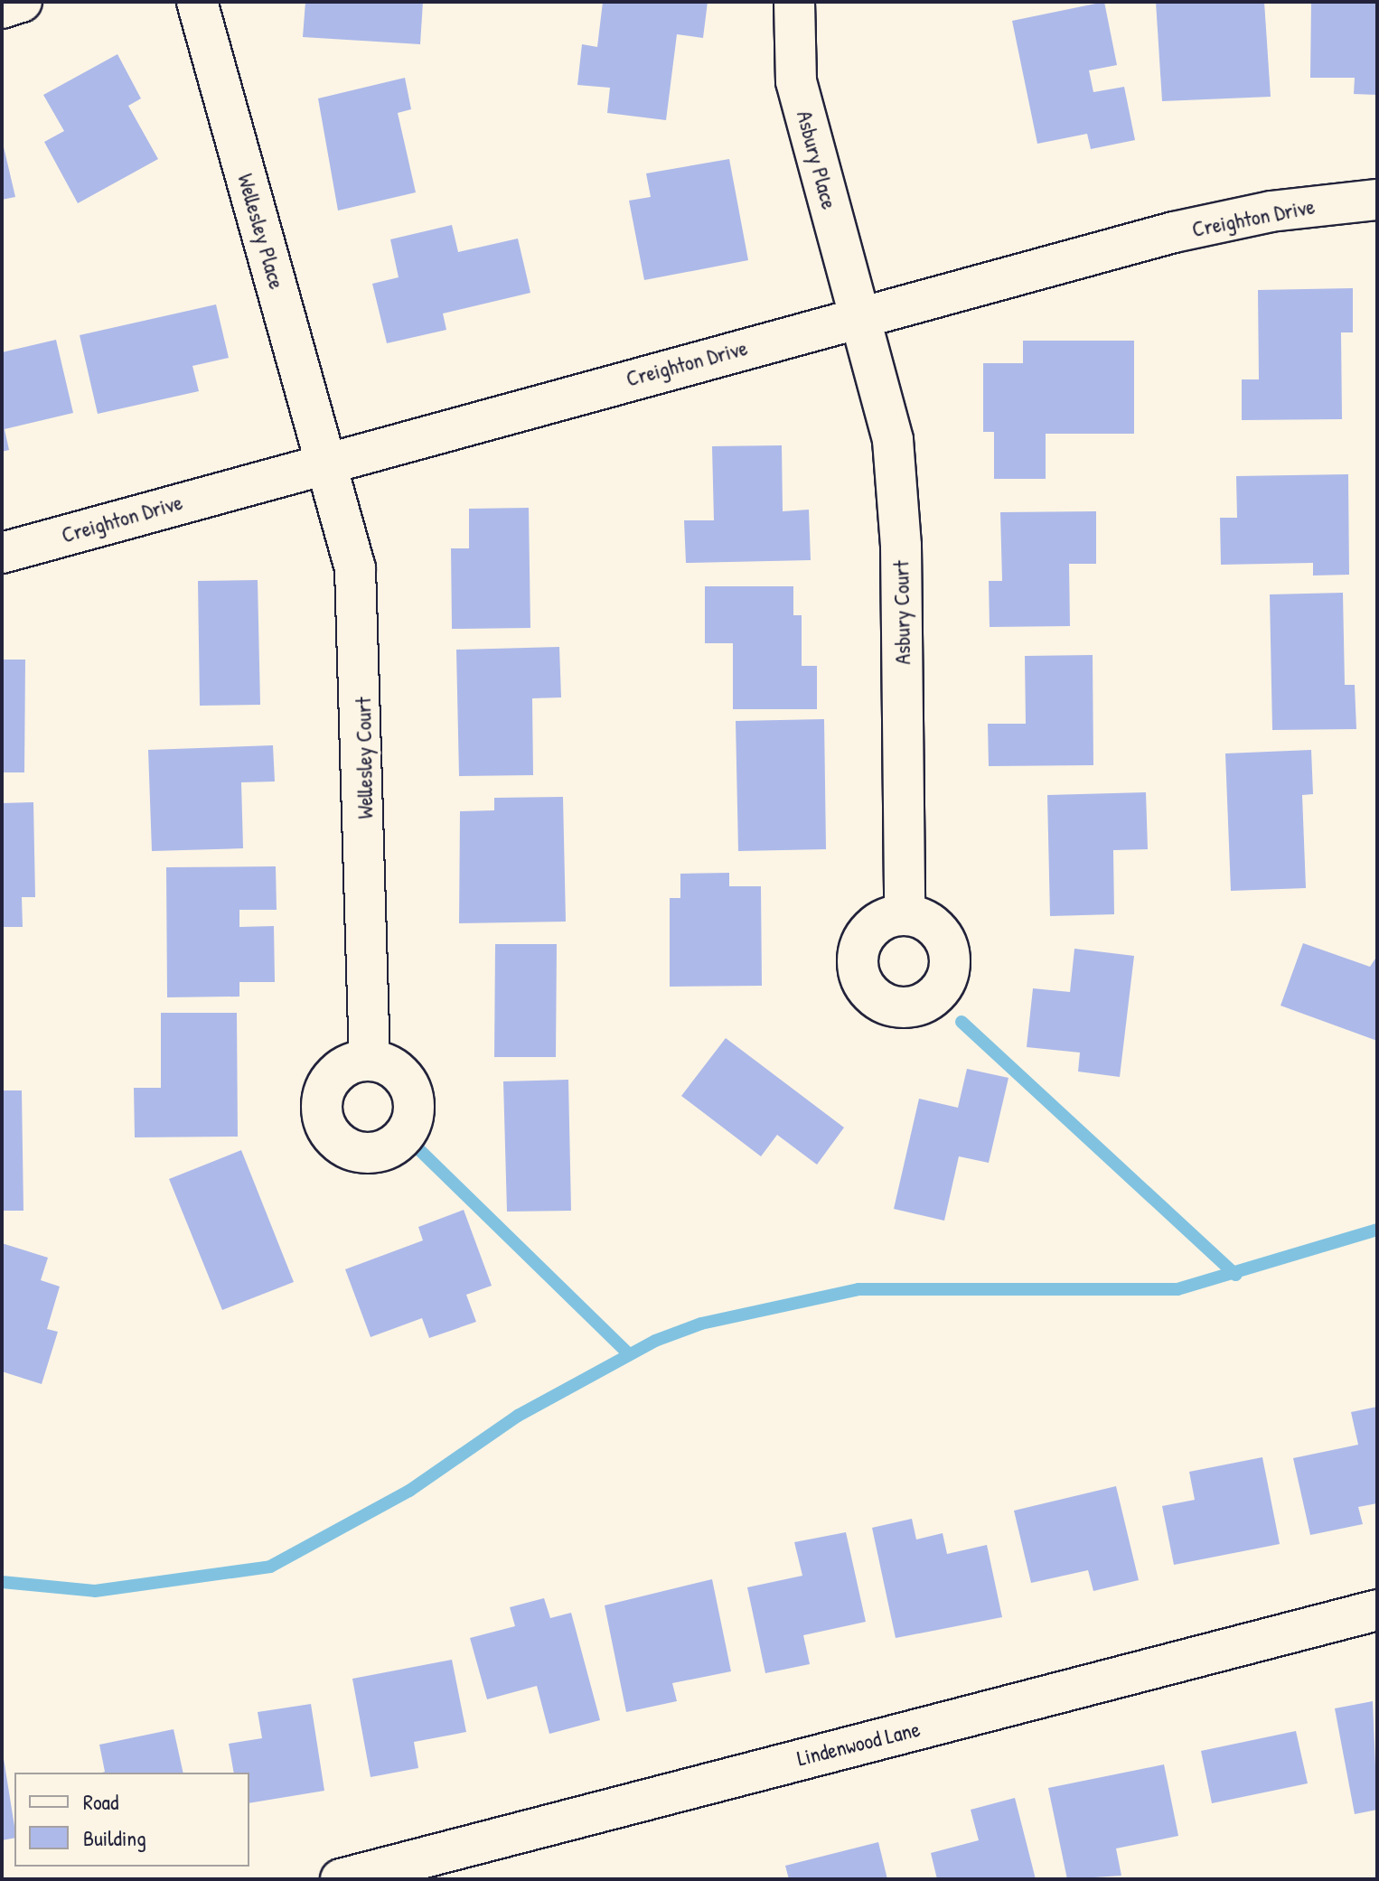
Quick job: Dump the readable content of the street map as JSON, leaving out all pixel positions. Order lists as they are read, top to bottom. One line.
{"streets":{"street":["Asbury Place","Creighton Drive","Wellesley Place","Asbury Court","Wellesley Court","Lindenwood Lane"]},"crossings":[["Asbury Place","Creighton Drive"],["Asbury Place","Asbury Court"],["Creighton Drive","Wellesley Place"],["Creighton Drive","Asbury Court"],["Creighton Drive","Wellesley Court"],["Wellesley Place","Wellesley Court"]],"legend":["Road","Building"]}
